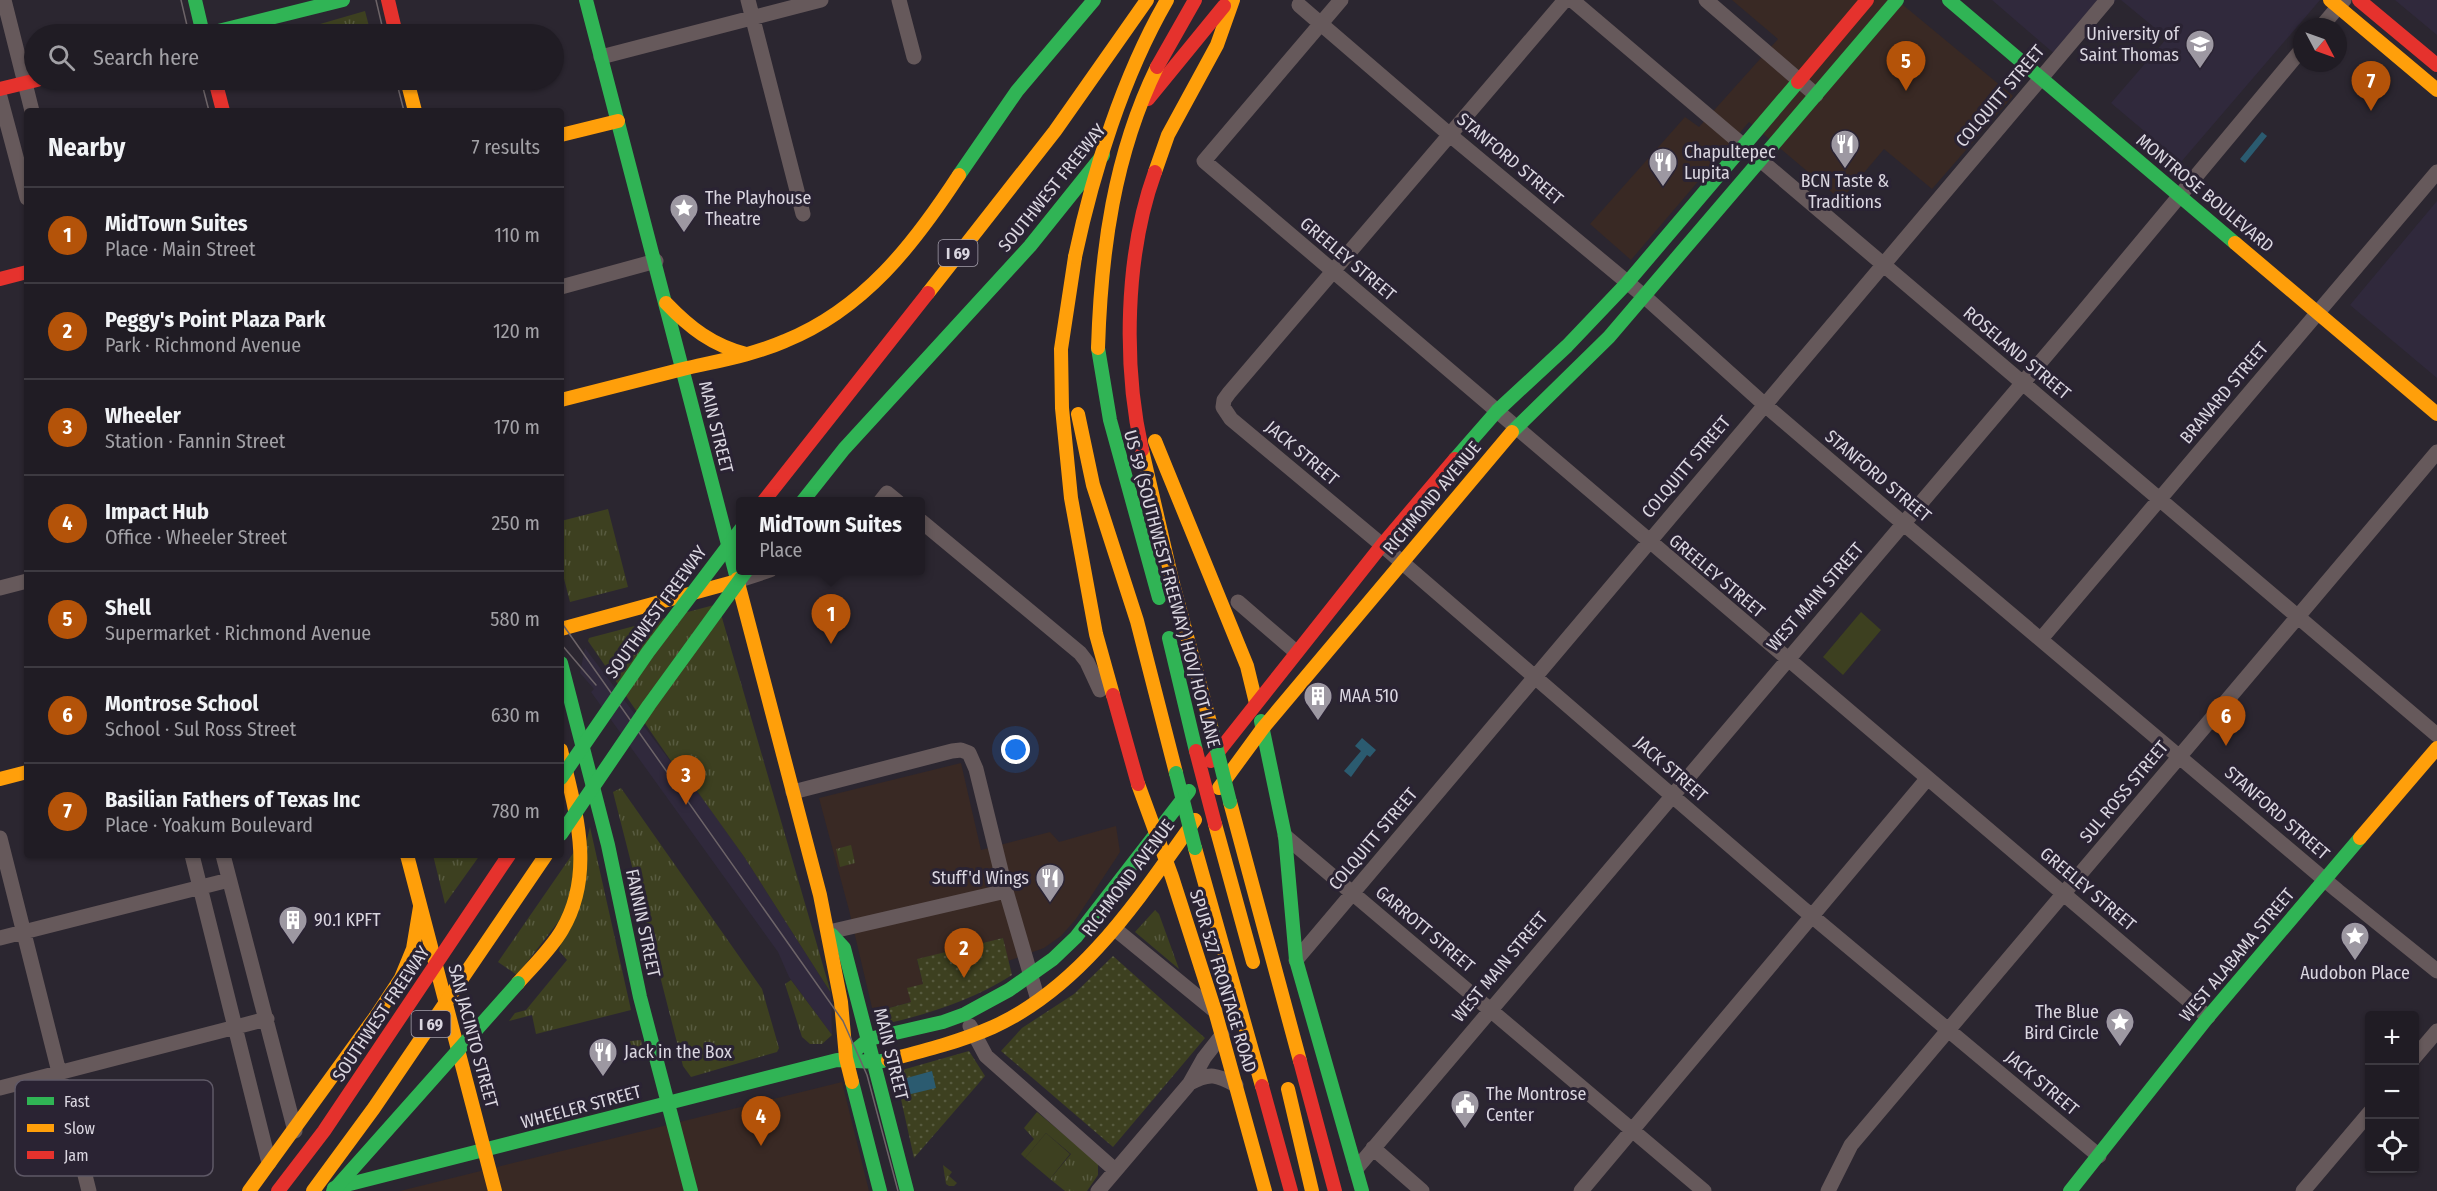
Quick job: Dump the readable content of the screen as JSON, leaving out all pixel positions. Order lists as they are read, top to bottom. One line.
{"streets":{"main road":["SOUTHWEST FREEWAY","MONTROSE BOULEVARD","I 69","MAIN STREET","RICHMOND AVENUE","US 59 (SOUTHWEST FREEWAY) HOV/HOT LANE","FANNIN STREET","WEST ALABAMA STREET","SPUR 527 FRONTAGE ROAD","SAN JACINTO STREET","WHEELER STREET"],"street":["COLQUITT STREET","STANFORD STREET","GREELEY STREET","ROSELAND STREET","BRANARD STREET","JACK STREET","WEST MAIN STREET","SUL ROSS STREET","GARROTT STREET"]},"crossings":[["COLQUITT STREET","STANFORD STREET"],["COLQUITT STREET","MONTROSE BOULEVARD"],["COLQUITT STREET","GREELEY STREET"],["COLQUITT STREET","ROSELAND STREET"],["COLQUITT STREET","JACK STREET"],["COLQUITT STREET","GARROTT STREET"],["STANFORD STREET","GREELEY STREET"],["STANFORD STREET","BRANARD STREET"],["STANFORD STREET","RICHMOND AVENUE"],["STANFORD STREET","WEST MAIN STREET"],["STANFORD STREET","SUL ROSS STREET"],["STANFORD STREET","WEST ALABAMA STREET"],["MONTROSE BOULEVARD","BRANARD STREET"],["MONTROSE BOULEVARD","WEST MAIN STREET"],["GREELEY STREET","JACK STREET"],["GREELEY STREET","RICHMOND AVENUE"],["GREELEY STREET","WEST MAIN STREET"],["GREELEY STREET","SUL ROSS STREET"],["GREELEY STREET","WEST ALABAMA STREET"],["ROSELAND STREET","BRANARD STREET"],["ROSELAND STREET","RICHMOND AVENUE"],["ROSELAND STREET","WEST MAIN STREET"],["ROSELAND STREET","SUL ROSS STREET"],["MAIN STREET","RICHMOND AVENUE"],["MAIN STREET","WHEELER STREET"],["JACK STREET","RICHMOND AVENUE"],["JACK STREET","WEST MAIN STREET"],["JACK STREET","SUL ROSS STREET"],["JACK STREET","WEST ALABAMA STREET"],["RICHMOND AVENUE","SPUR 527 FRONTAGE ROAD"],["RICHMOND AVENUE","WHEELER STREET"],["WEST MAIN STREET","GARROTT STREET"],["FANNIN STREET","WHEELER STREET"],["SAN JACINTO STREET","WHEELER STREET"]],"places":{"school or university":["University of Saint Thomas"],"restaurant":["BCN Taste & Traditions","Chapultepec Lupita","Stuff'd Wings","Jack in the Box"],"place":["The Playhouse Theatre","Audobon Place","The Blue Bird Circle"],"building":["MAA 510","90.1 KPFT"],"public building":["The Montrose Center"]},"legend":["Fast","Slow","Jam"],"north":"bottom right","page":{"search":"Search here","pins":["5","7","1","6","3","2","4"],"heading":["Nearby","7 results"],"list":[{"mark":"1","name":"MidTown Suites","note":"Place · Main Street","value":"110 m"},{"mark":"2","name":"Peggy's Point Plaza Park","note":"Park · Richmond Avenue","value":"120 m"},{"mark":"3","name":"Wheeler","note":"Station · Fannin Street","value":"170 m"},{"mark":"4","name":"Impact Hub","note":"Office · Wheeler Street","value":"250 m"},{"mark":"5","name":"Shell","note":"Supermarket · Richmond Avenue","value":"580 m"},{"mark":"6","name":"Montrose School","note":"School · Sul Ross Street","value":"630 m"},{"mark":"7","name":"Basilian Fathers of Texas Inc","note":"Place · Yoakum Boulevard","value":"780 m"}],"popup":["MidTown Suites","Place"],"map_buttons":["+","−"]}}
